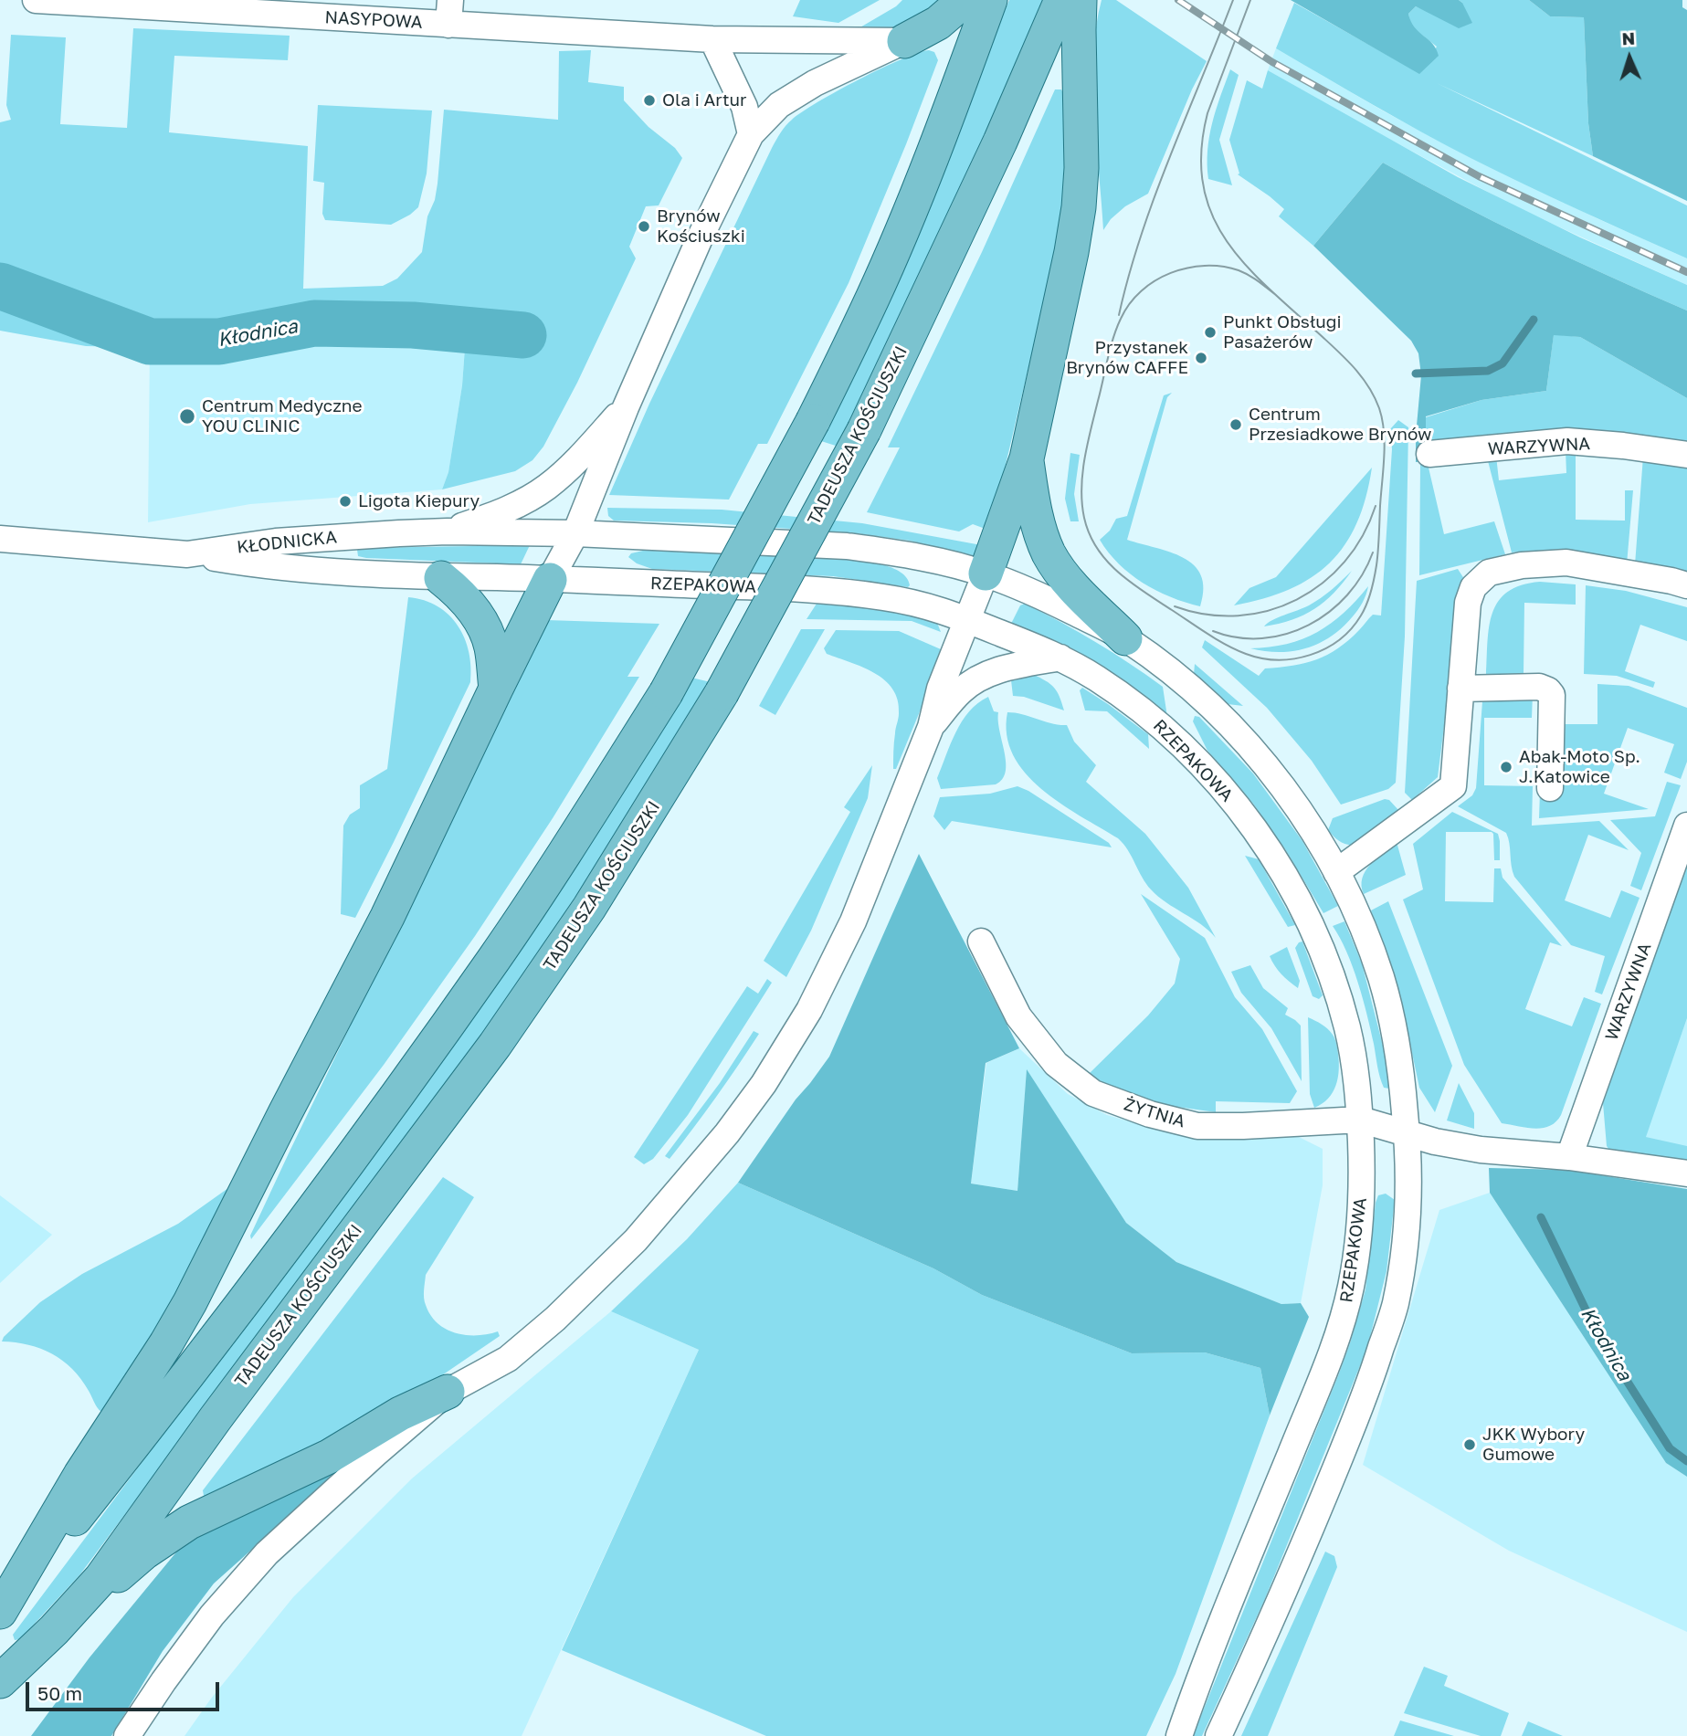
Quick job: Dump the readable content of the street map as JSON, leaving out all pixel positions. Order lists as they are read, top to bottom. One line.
{"streets":{"main road":["TADEUSZA KOŚCIUSZKI"],"street":["NASYPOWA","WARZYWNA","KŁODNICKA","RZEPAKOWA","ŻYTNIA"]},"crossings":[["KŁODNICKA","RZEPAKOWA"],["RZEPAKOWA","ŻYTNIA"]],"water":["Kłodnica"],"places":["Ola i Artur","Brynów Kościuszki","Punkt Obsługi Pasażerów","Przystanek Brynów CAFFE","Centrum Medyczne YOU CLINIC","Centrum Przesiadkowe Brynów","Ligota Kiepury","Abak-Moto Sp. J.Katowice","JKK Wybory Gumowe"],"scale_bar":"50 m","north":"top"}
